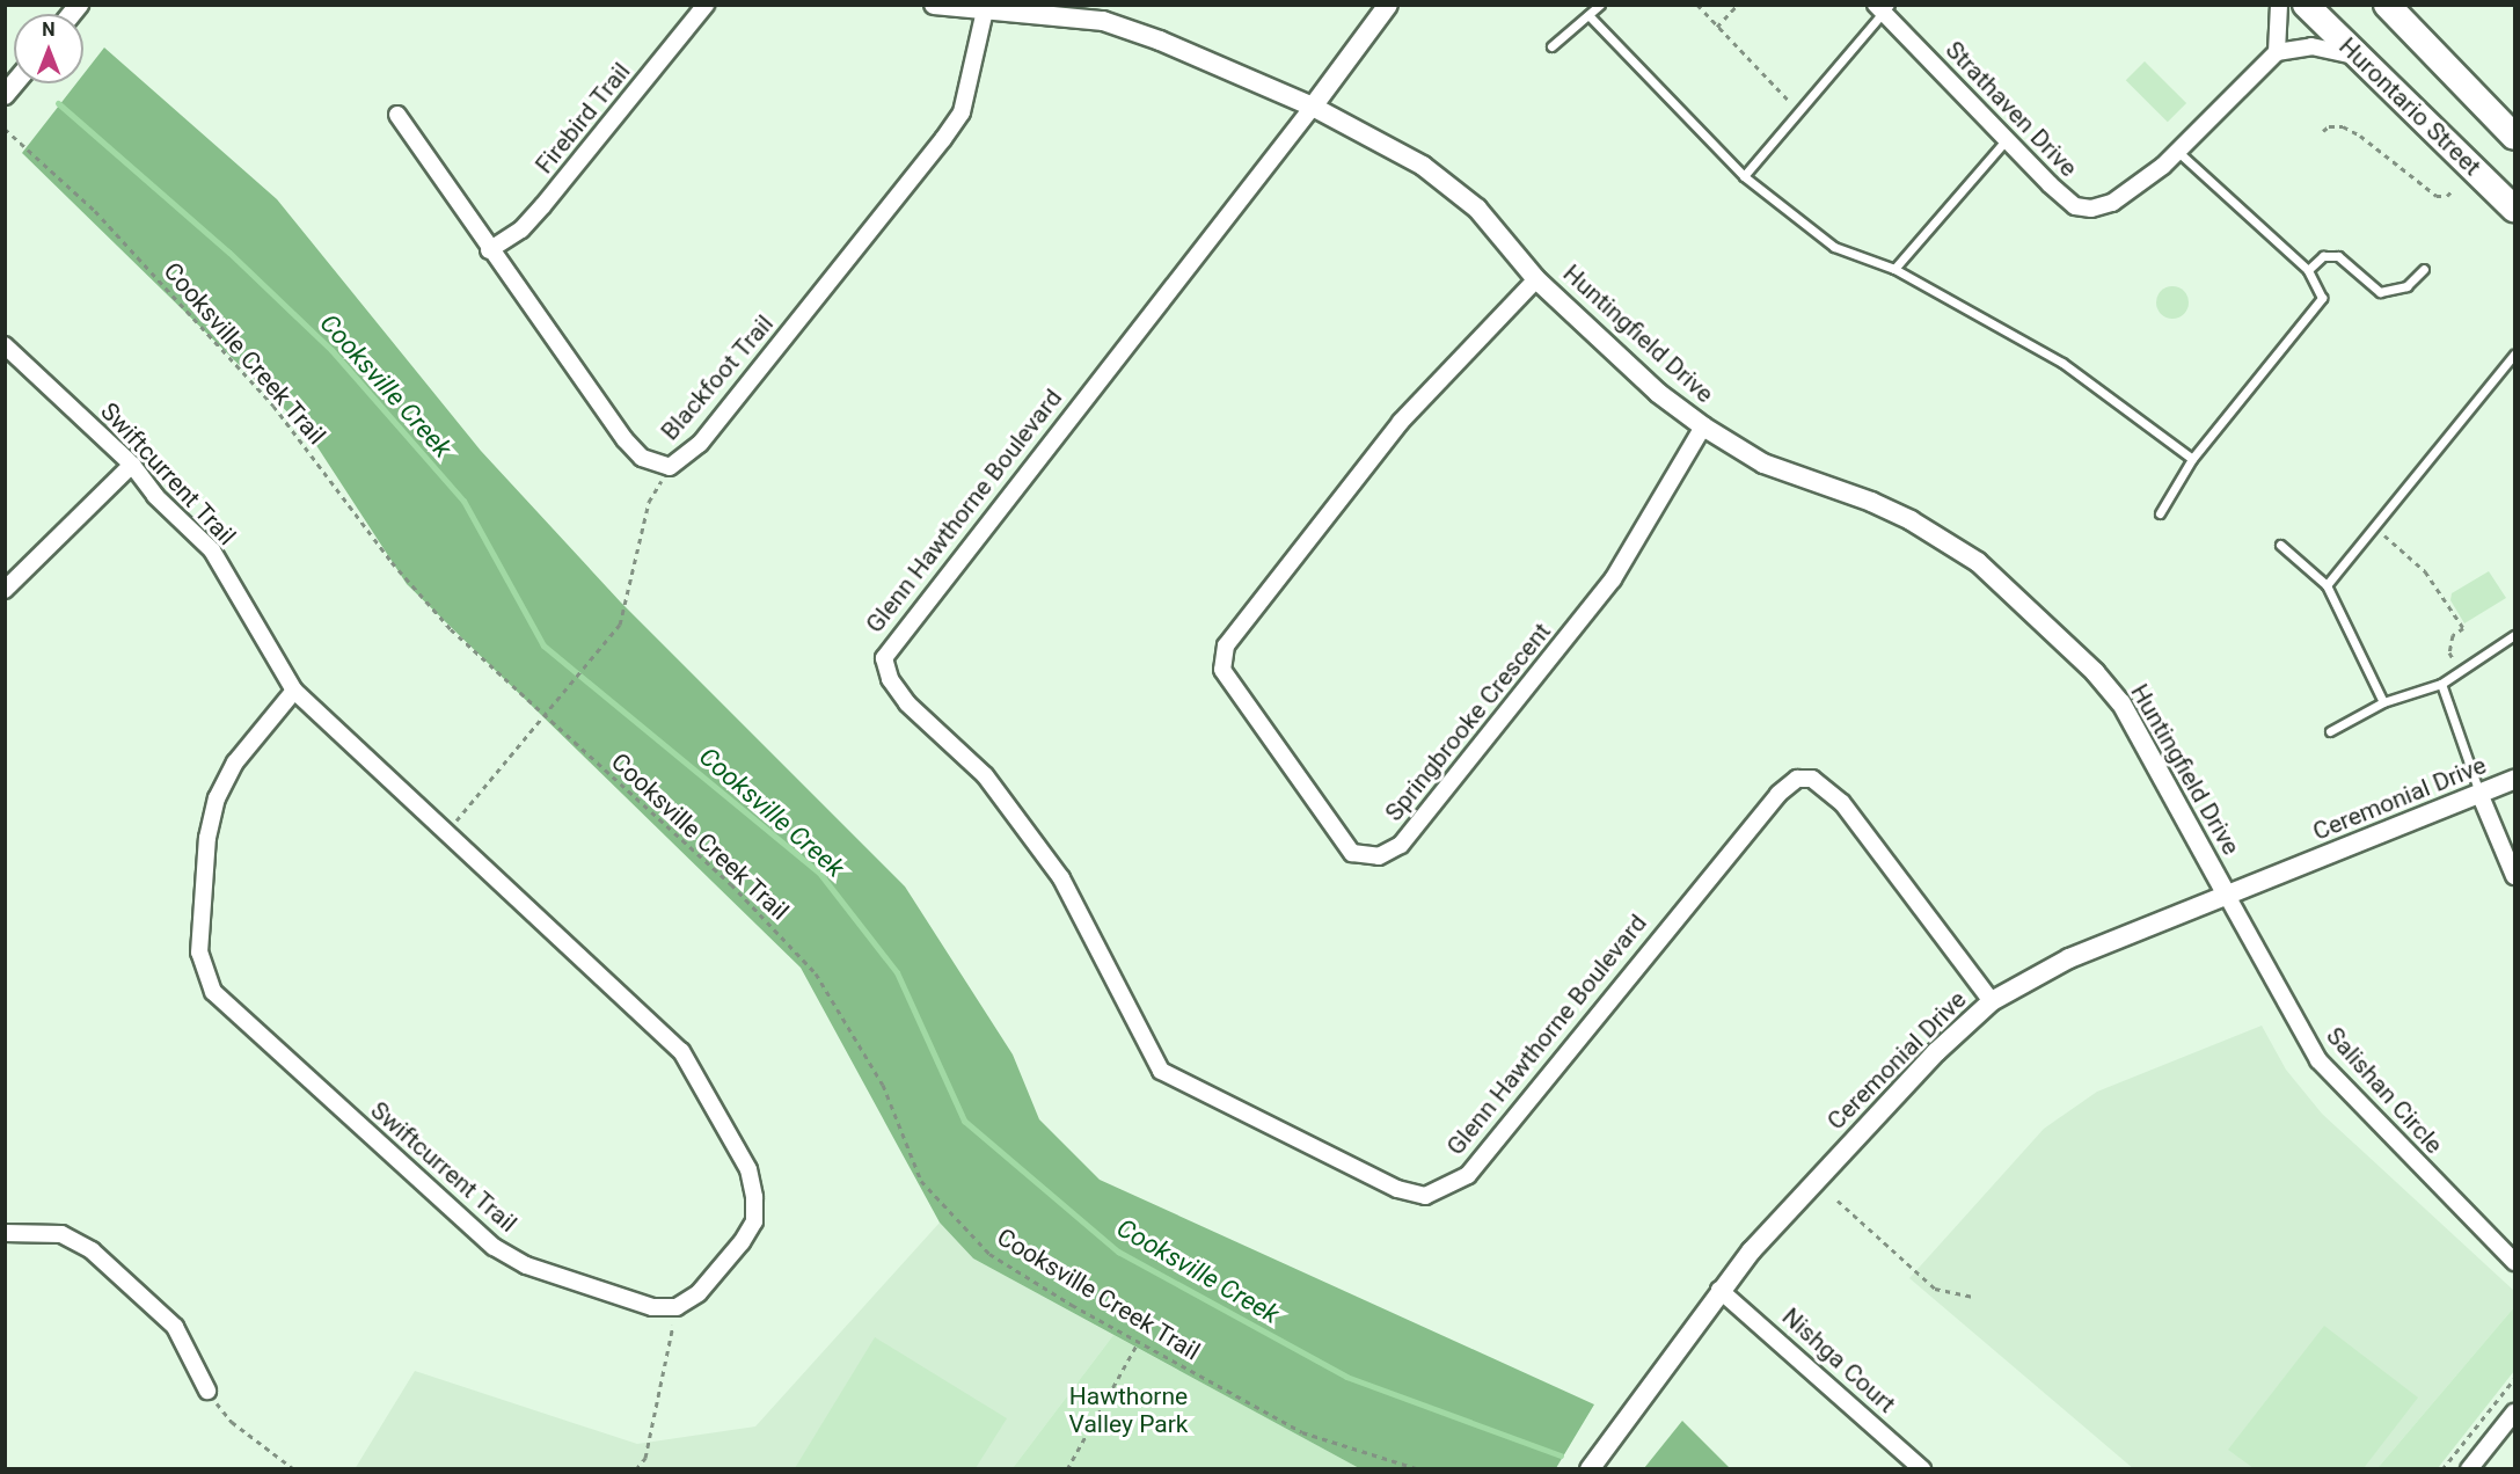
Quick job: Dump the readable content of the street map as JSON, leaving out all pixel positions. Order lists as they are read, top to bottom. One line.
{"streets":{"main road":["Hurontario Street"],"street":["Strathaven Drive","Firebird Trail","Huntingfield Drive","Blackfoot Trail","Swiftcurrent Trail","Glenn Hawthorne Boulevard","Springbrooke Crescent","Ceremonial Drive","Salishan Circle","Nishga Court"],"path":["Cooksville Creek Trail"]},"crossings":[["Firebird Trail","Blackfoot Trail"],["Huntingfield Drive","Blackfoot Trail"],["Huntingfield Drive","Glenn Hawthorne Boulevard"],["Huntingfield Drive","Springbrooke Crescent"],["Huntingfield Drive","Ceremonial Drive"],["Huntingfield Drive","Salishan Circle"],["Glenn Hawthorne Boulevard","Ceremonial Drive"],["Ceremonial Drive","Salishan Circle"],["Ceremonial Drive","Nishga Court"]],"water":["Cooksville Creek"],"parks":["Hawthorne Valley Park"],"north":"top"}
